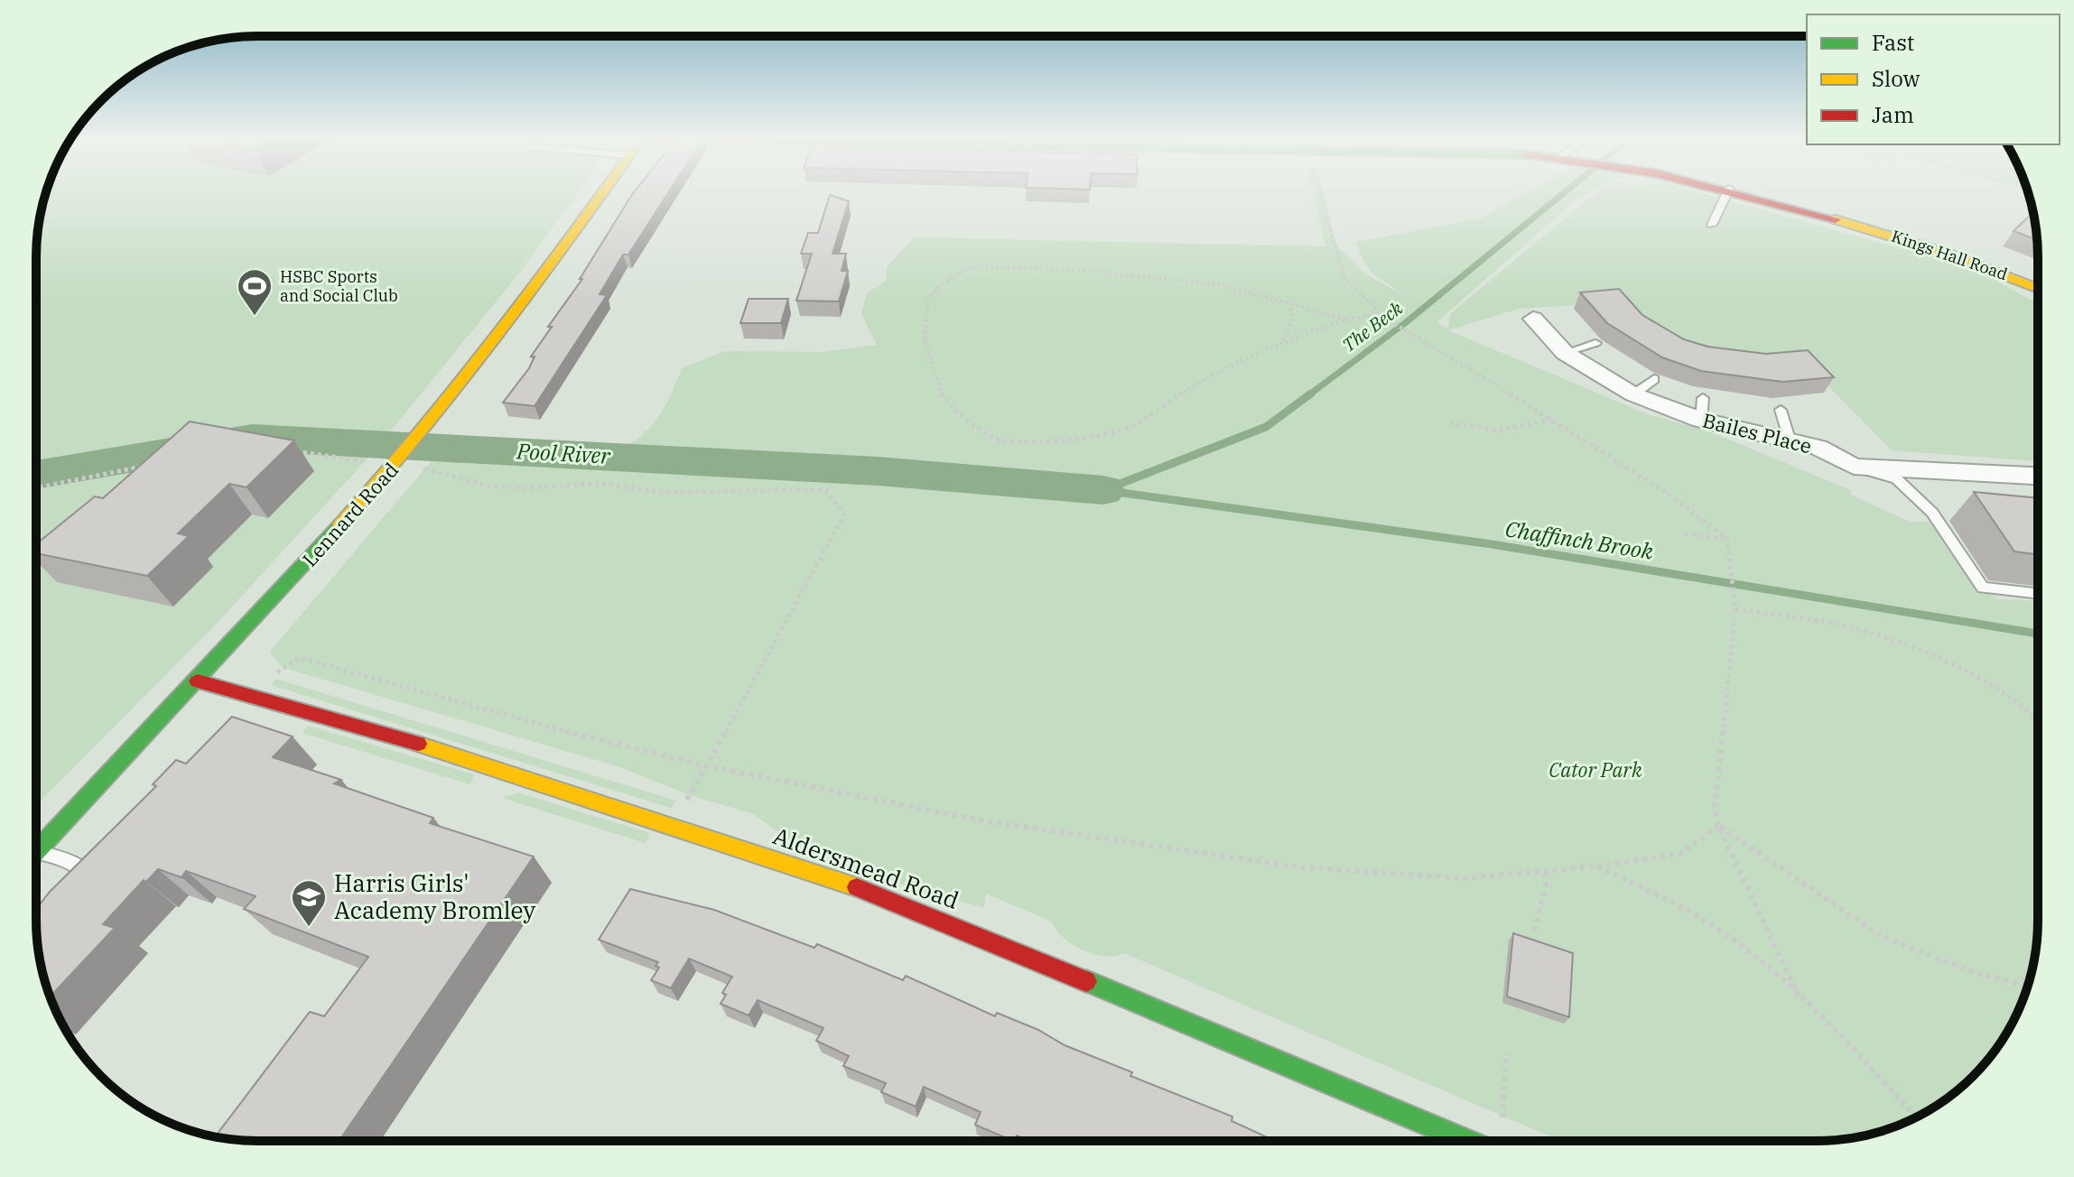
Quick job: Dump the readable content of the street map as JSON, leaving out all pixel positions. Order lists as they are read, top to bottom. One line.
{"streets":{"street":["Kings Hall Road","Bailes Place","Lennard Road","Aldersmead Road"]},"crossings":[["Lennard Road","Aldersmead Road"]],"water":["The Beck","Pool River","Chaffinch Brook"],"parks":["Cator Park"],"places":{"sports":["HSBC Sports and Social Club"],"school or university":["Harris Girls' Academy Bromley"]},"legend":["Fast","Slow","Jam"]}
